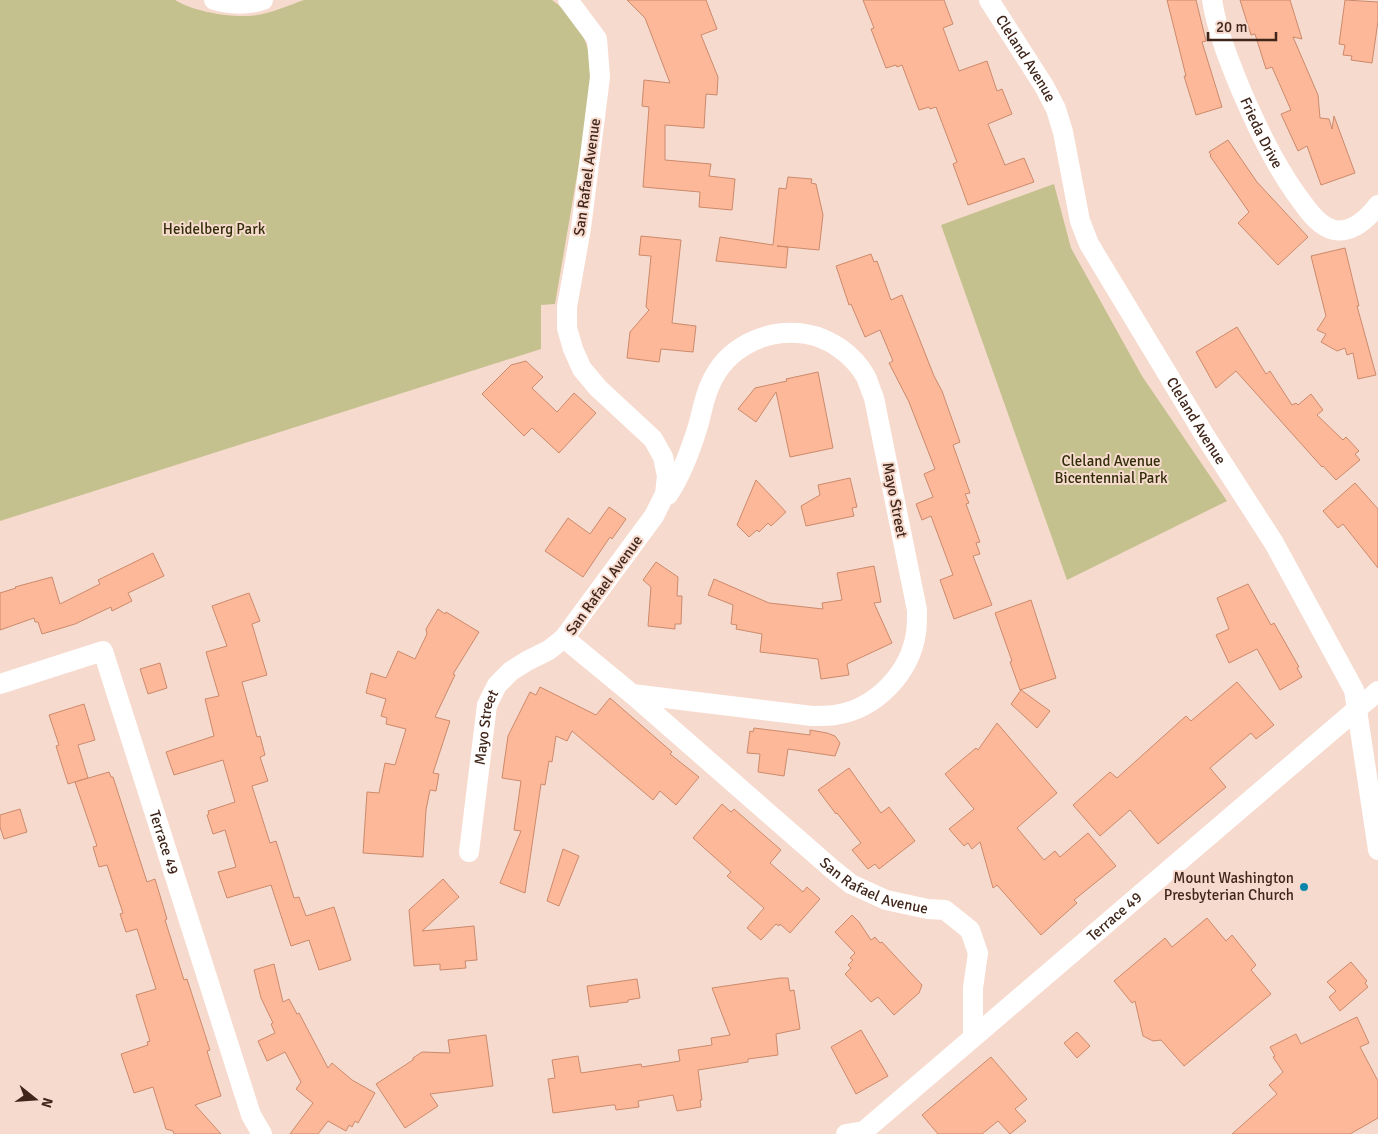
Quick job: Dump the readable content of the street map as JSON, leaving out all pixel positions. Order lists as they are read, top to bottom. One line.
{"streets":{"street":["Cleland Avenue","Frieda Drive","San Rafael Avenue","Mayo Street","Terrace 49"]},"crossings":[["Cleland Avenue","Terrace 49"],["San Rafael Avenue","Mayo Street"],["San Rafael Avenue","Terrace 49"]],"parks":["Heidelberg Park","Cleland Avenue Bicentennial Park"],"places":["Mount Washington Presbyterian Church"],"scale_bar":"20 m","north":"right"}
